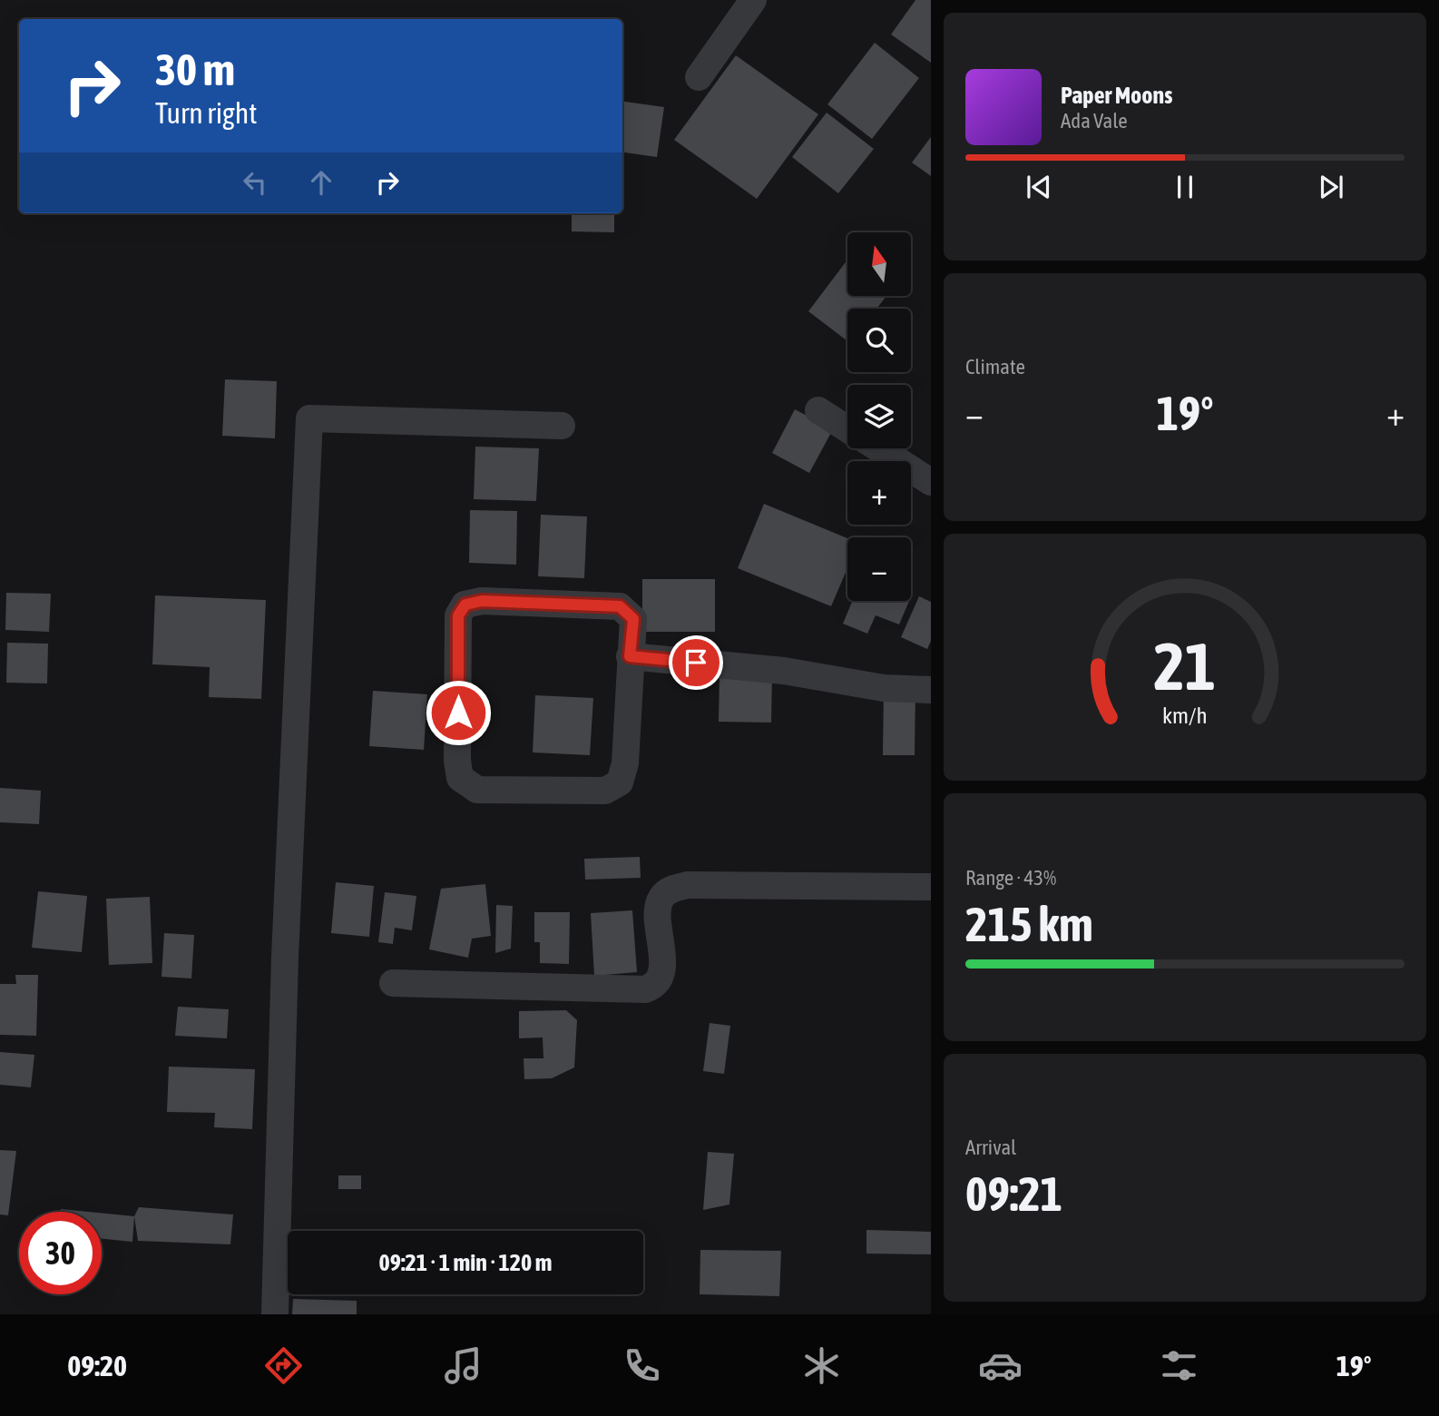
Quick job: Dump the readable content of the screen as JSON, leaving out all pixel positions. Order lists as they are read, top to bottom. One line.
{"north":"top","page":{"turn":["30 m","Turn right"],"song":["Paper Moons","Ada Vale"],"map_buttons":["+","−"],"tile":["Climate",["Range · 43%","215 km"],["Arrival","09:21"]],"heat":["−","19°","+"],"limit":"30","trip":"09:21 · 1 min · 120 m","tabs":["09:20","19°"],"gauge":["21","km/h"]}}
